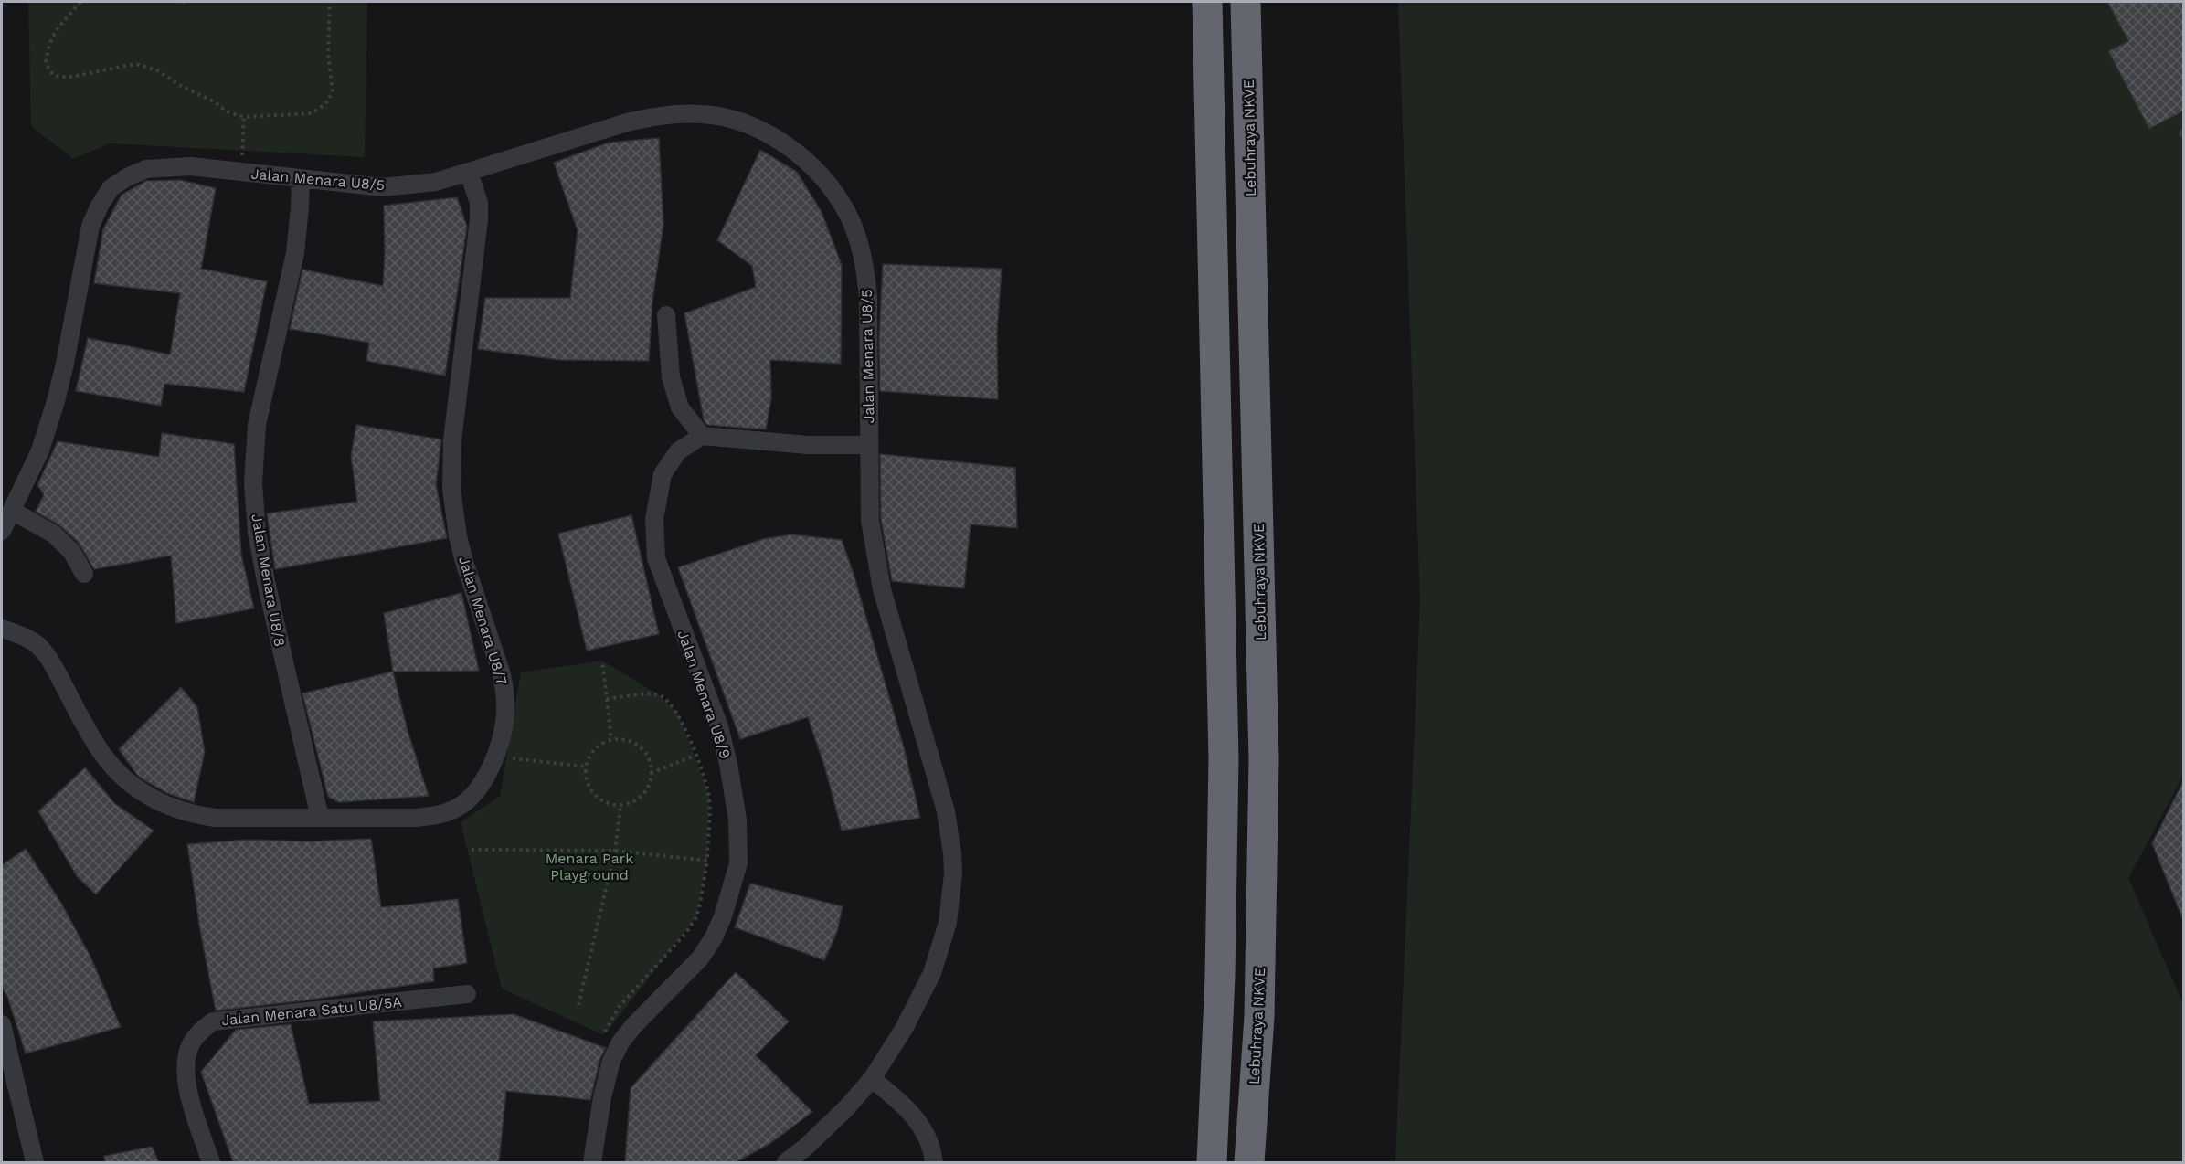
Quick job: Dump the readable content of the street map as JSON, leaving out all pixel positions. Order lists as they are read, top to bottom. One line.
{"streets":{"highway":["Lebuhraya NKVE"],"street":["Jalan Menara U8/5","Jalan Menara U8/8","Jalan Menara U8/7","Jalan Menara U8/9","Jalan Menara Satu U8/5A"]},"crossings":[["Jalan Menara U8/5","Jalan Menara U8/8"],["Jalan Menara U8/5","Jalan Menara U8/7"],["Jalan Menara U8/8","Jalan Menara U8/7"]],"parks":["Menara Park Playground"]}
